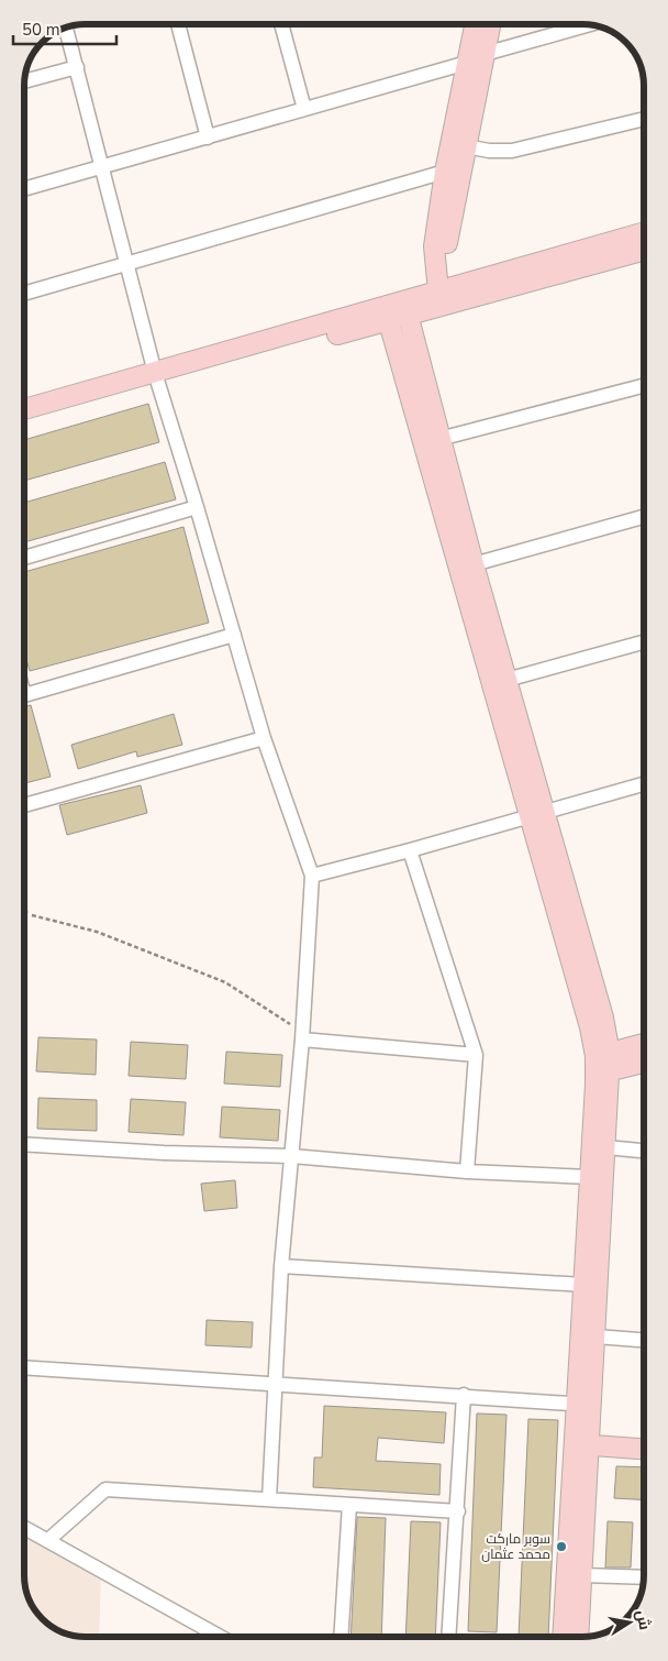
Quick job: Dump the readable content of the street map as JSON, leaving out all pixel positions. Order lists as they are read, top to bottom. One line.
{"places":["سوبر ماركت محمد عثمان"],"scale_bar":"50 m","north":"right"}
